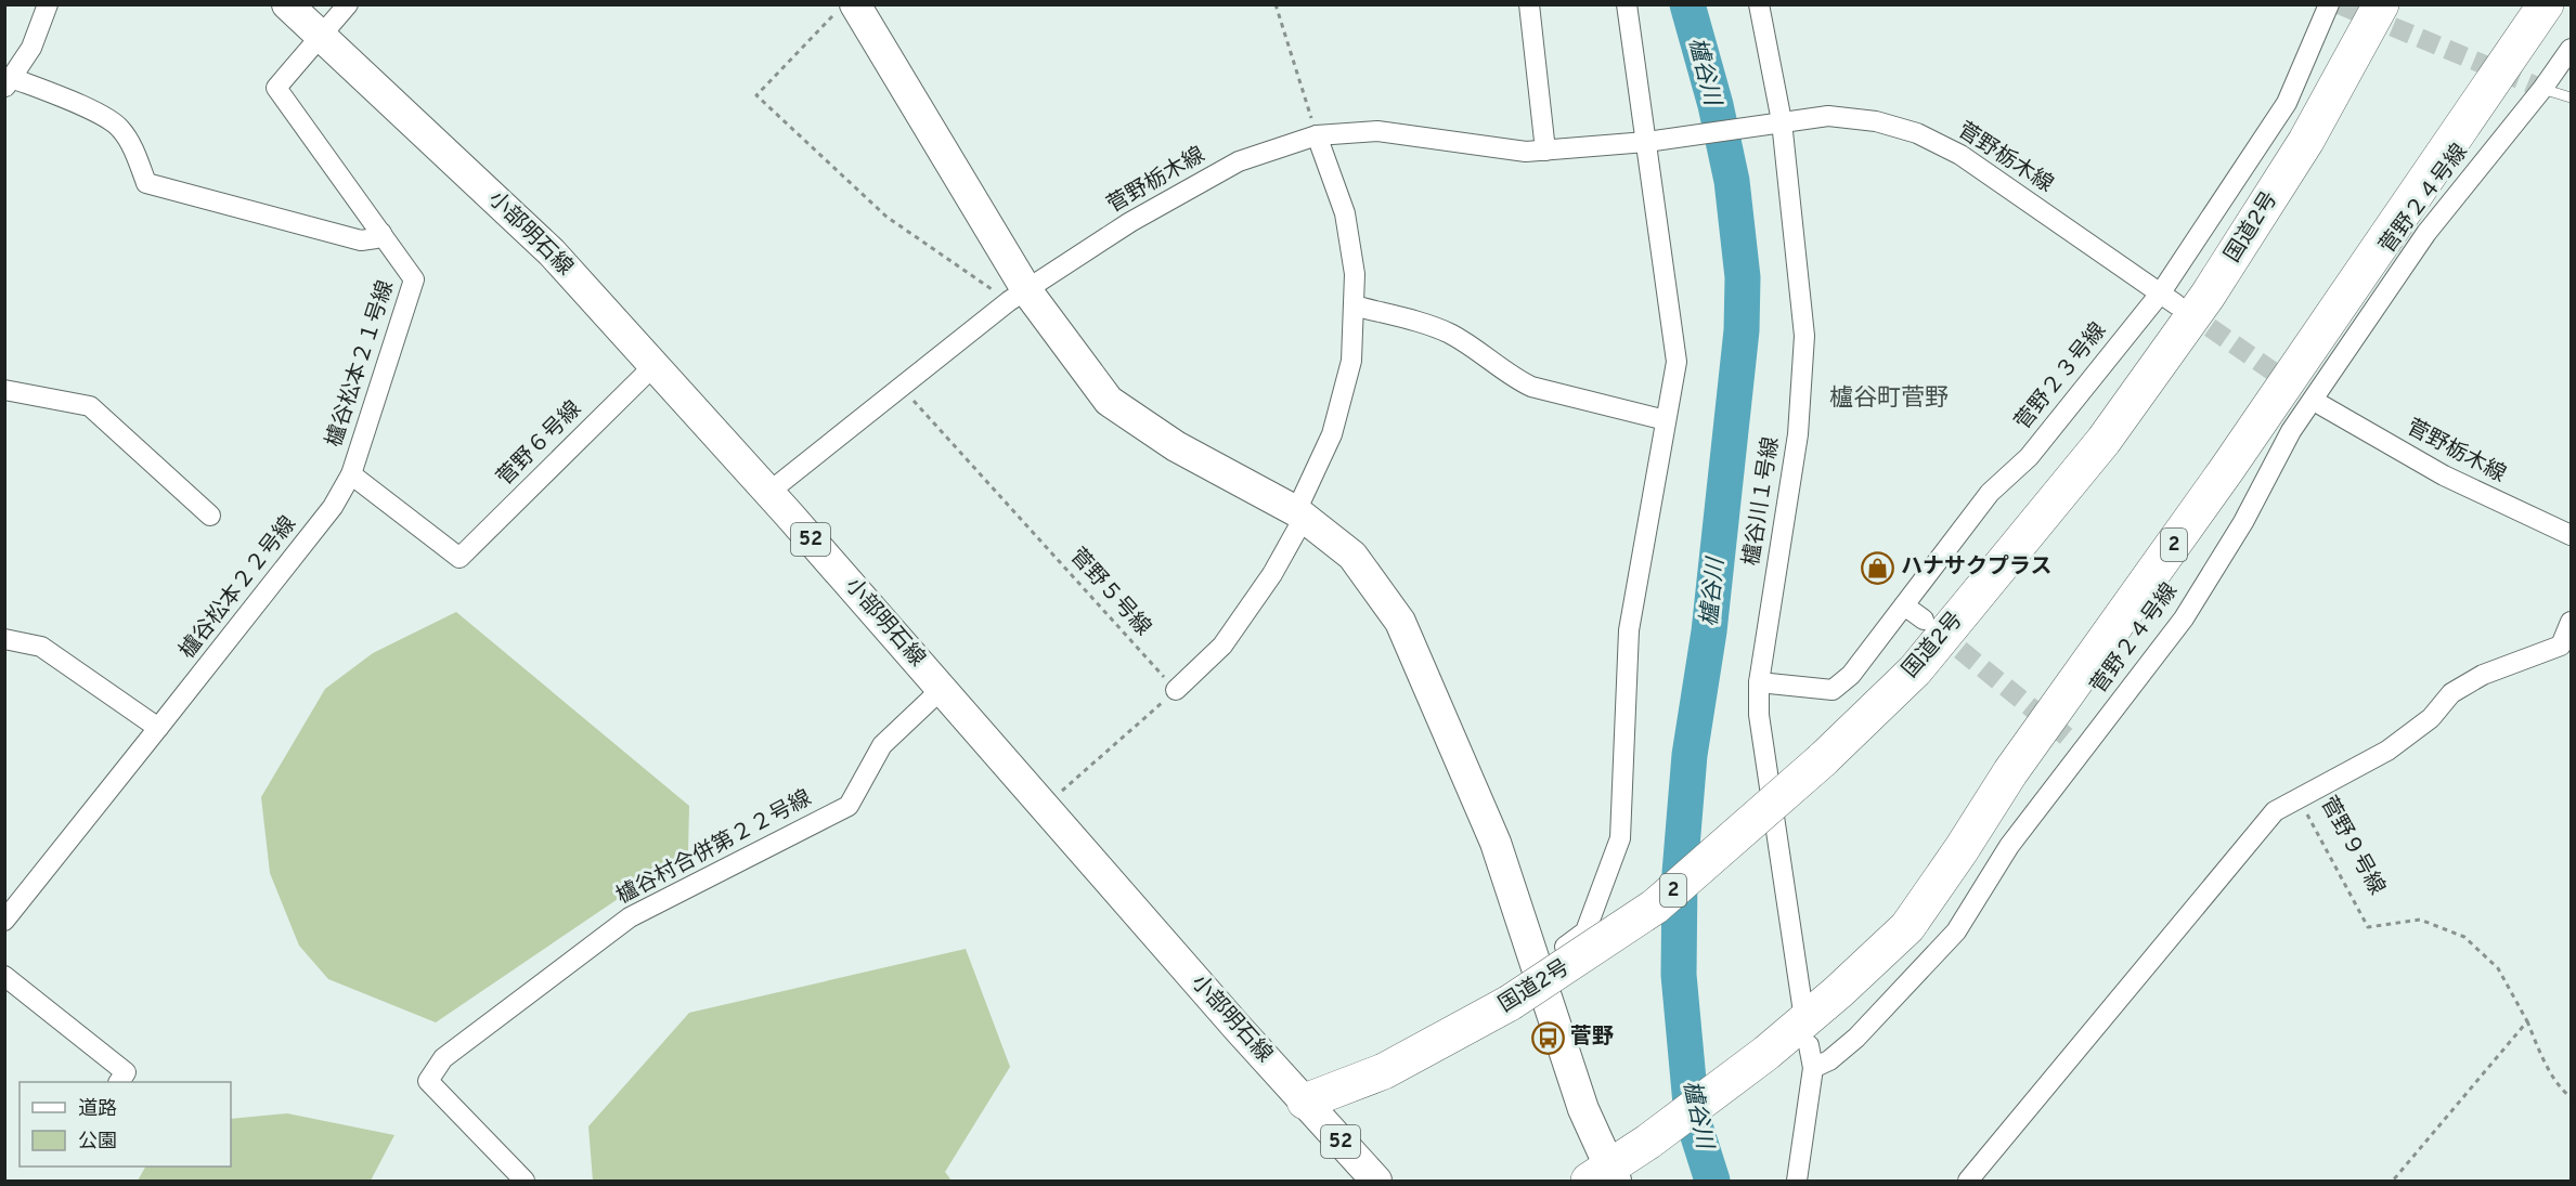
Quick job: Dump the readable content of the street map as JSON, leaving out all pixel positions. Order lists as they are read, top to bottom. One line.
{"streets":{"highway":["国道2号","2"],"main road":["小部明石線","52"],"street":["菅野栃木線","菅野２４号線","櫨谷松本２１号線","菅野２３号線","菅野６号線","櫨谷川１号線","櫨谷松本２２号線","菅野９号線","櫨谷村合併第２２号線"],"path":["菅野５号線"]},"crossings":[["菅野栃木線","小部明石線"],["菅野栃木線","菅野２３号線"],["菅野栃木線","櫨谷川１号線"],["菅野栃木線","菅野５号線"],["国道2号","小部明石線"],["小部明石線","櫨谷松本２１号線"],["小部明石線","菅野６号線"],["小部明石線","櫨谷村合併第２２号線"],["櫨谷松本２１号線","菅野６号線"],["櫨谷松本２１号線","櫨谷松本２２号線"],["菅野２３号線","櫨谷川１号線"]],"districts":["櫨谷町菅野"],"water":["櫨谷川"],"places":{"shop":["ハナサクプラス"],"bus stop":["菅野"]},"legend":["道路","公園"]}
